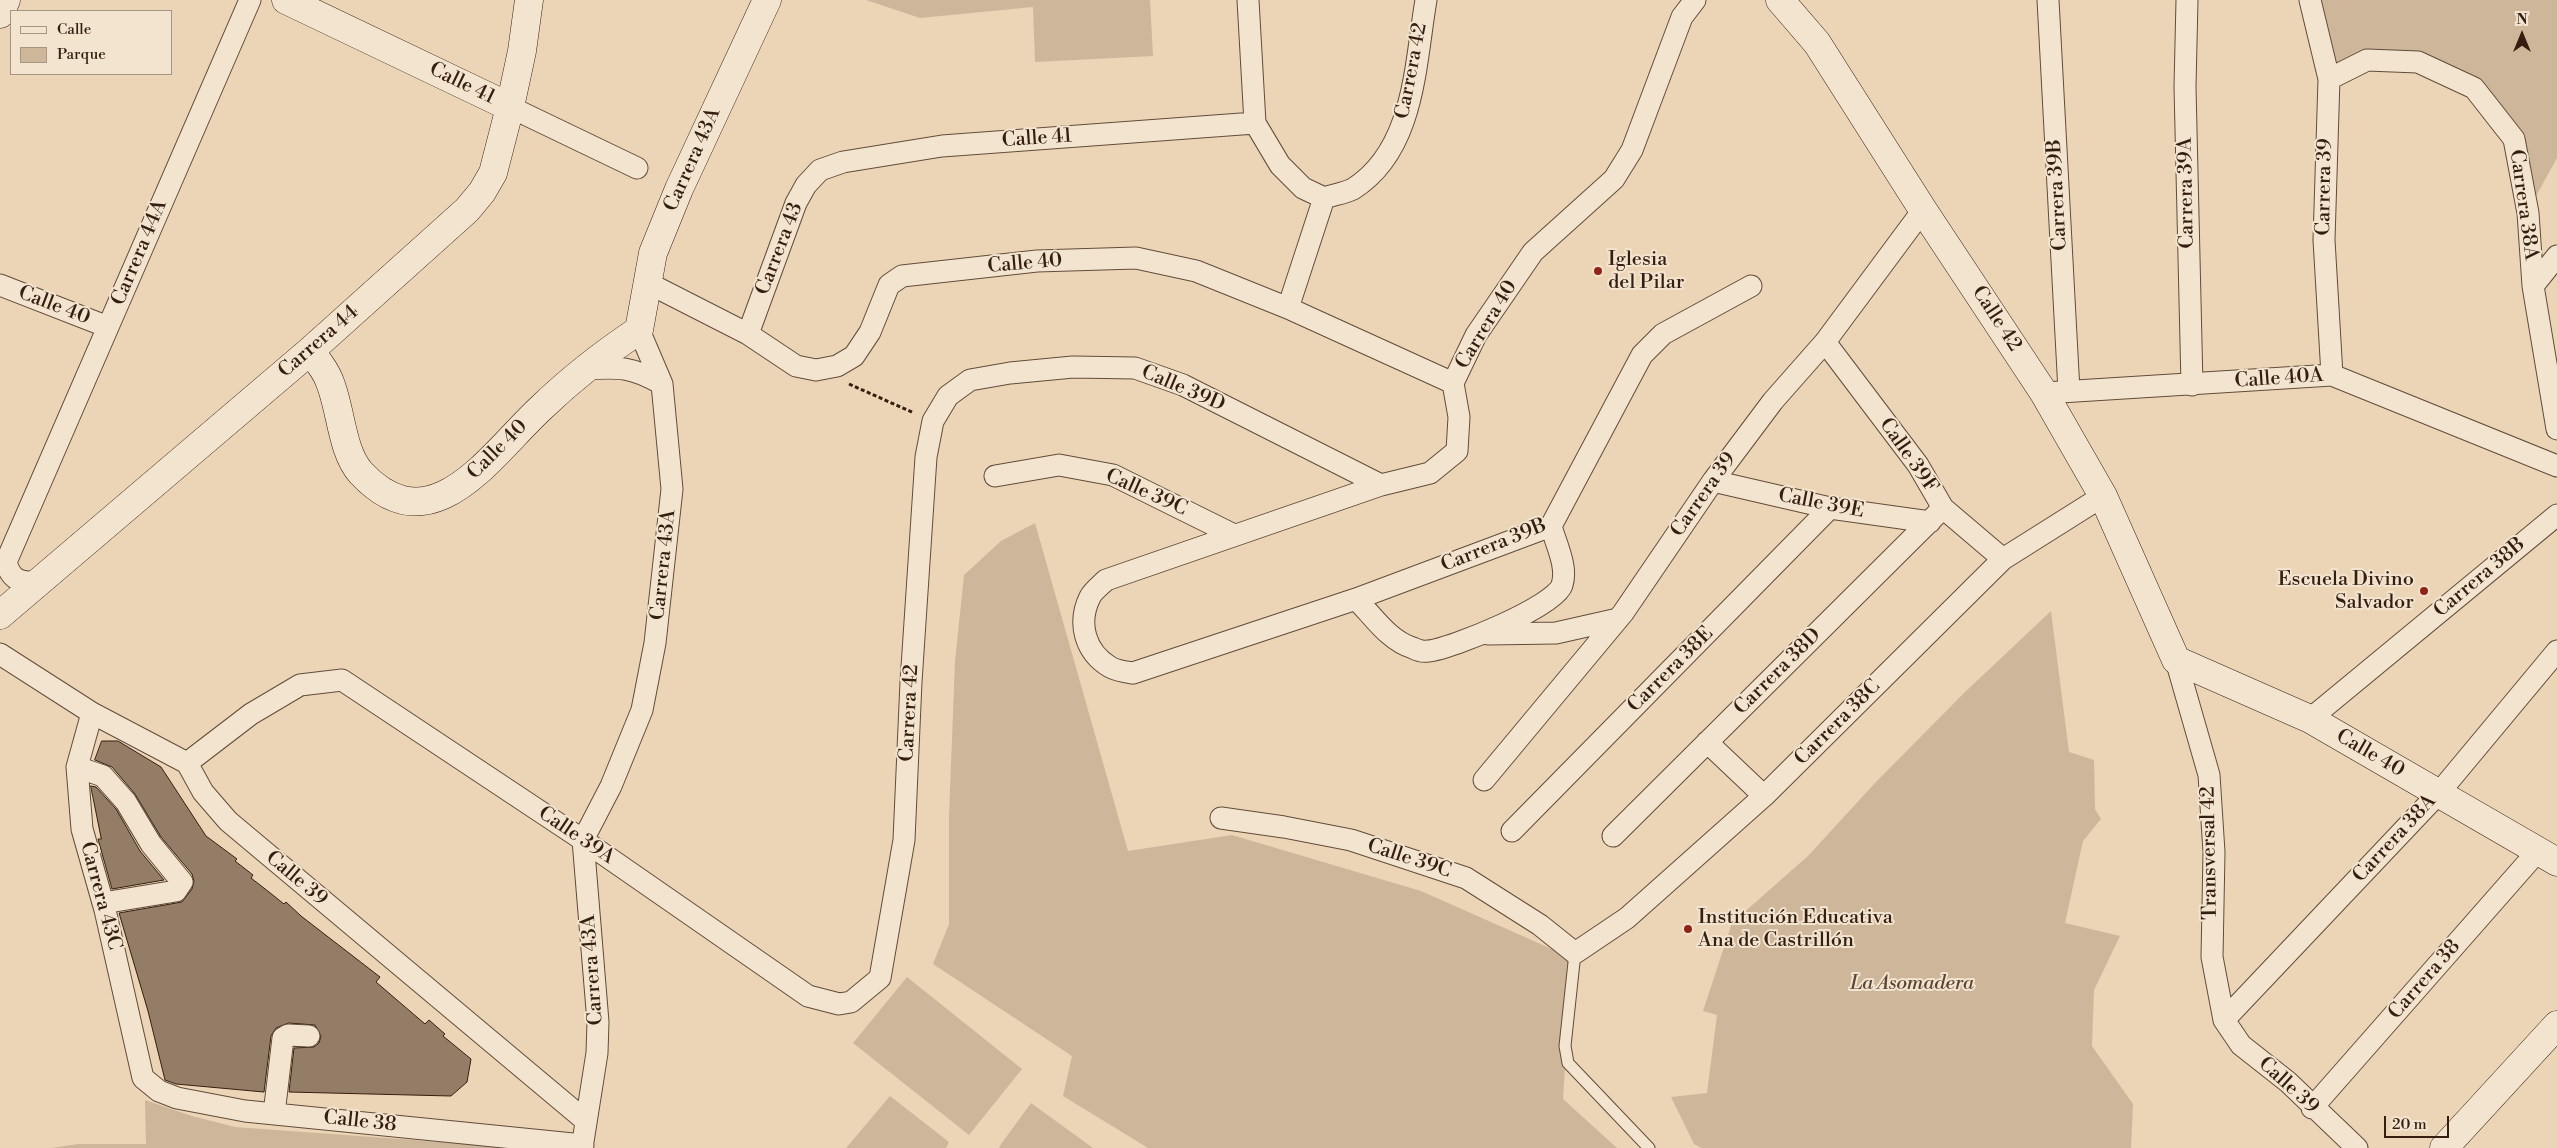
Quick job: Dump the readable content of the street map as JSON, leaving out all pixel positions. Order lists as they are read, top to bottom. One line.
{"streets":{"street":["Carrera 42","Calle 41","Carrera 43A","Carrera 39","Carrera 39A","Carrera 39B","Carrera 38A","Carrera 43","Carrera 44A","Calle 40","Calle 42","Carrera 40","Carrera 44","Calle 40A","Calle 39D","Calle 39F","Calle 39C","Calle 39E","Carrera 38B","Carrera 38E","Carrera 38D","Carrera 38C","Calle 39A","Transversal 42","Calle 39","Carrera 43C","Carrera 38","Calle 38"]},"crossings":[["Carrera 42","Calle 39D"],["Carrera 42","Calle 39A"],["Calle 41","Carrera 43"],["Calle 41","Carrera 44"],["Carrera 43A","Calle 40"],["Carrera 43A","Calle 39A"],["Carrera 43A","Calle 39"],["Carrera 43A","Calle 38"],["Carrera 39","Carrera 38A"],["Carrera 39","Calle 42"],["Carrera 39","Calle 40A"],["Carrera 39","Calle 39F"],["Carrera 39","Calle 39E"],["Carrera 39A","Calle 40A"],["Carrera 39B","Calle 42"],["Carrera 39B","Carrera 40"],["Carrera 39B","Calle 40A"],["Carrera 38A","Calle 40"],["Carrera 38A","Transversal 42"],["Carrera 38A","Calle 39"],["Carrera 43","Calle 40"],["Carrera 44A","Calle 40"],["Carrera 44A","Carrera 44"],["Calle 40","Calle 42"],["Calle 40","Carrera 40"],["Calle 40","Carrera 44"],["Calle 40","Carrera 38B"],["Calle 40","Transversal 42"],["Calle 40","Carrera 38"],["Calle 42","Calle 40A"],["Calle 42","Carrera 38C"],["Calle 42","Transversal 42"],["Carrera 40","Calle 39D"],["Carrera 40","Calle 39C"],["Calle 39F","Calle 39E"],["Calle 39F","Carrera 38D"],["Calle 39F","Carrera 38C"],["Calle 39C","Carrera 38C"],["Calle 39E","Carrera 38E"],["Calle 39E","Carrera 38D"],["Calle 39A","Calle 39"],["Transversal 42","Calle 39"],["Calle 39","Carrera 38"],["Carrera 43C","Calle 38"]],"parks":["La Asomadera"],"places":["Iglesia del Pilar","Escuela Divino Salvador","Institución Educativa Ana de Castrillón"],"legend":["Calle","Parque"],"scale_bar":"20 m","north":"top"}
